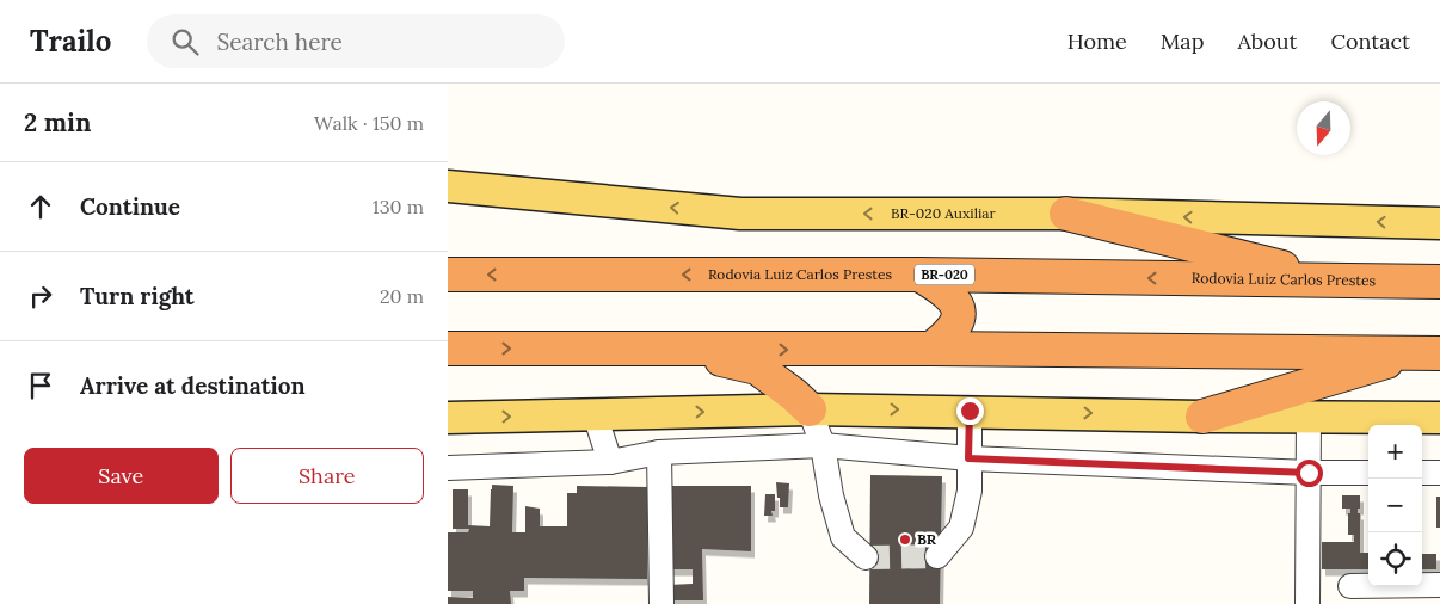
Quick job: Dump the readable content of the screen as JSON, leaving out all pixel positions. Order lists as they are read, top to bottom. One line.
{"streets":{"highway":["Rodovia Luiz Carlos Prestes","BR-020"],"main road":["BR-020 Auxiliar"]},"places":["BR"],"north":"bottom","page":{"header":"Trailo","search":"Search here","nav":["Home","Map","About","Contact"],"heading":["2 min","Walk · 150 m"],"list":[["Continue","130 m"],["Turn right","20 m"],"Arrive at destination"],"map_buttons":["+","−"],"buttons":["Save","Share"]}}
